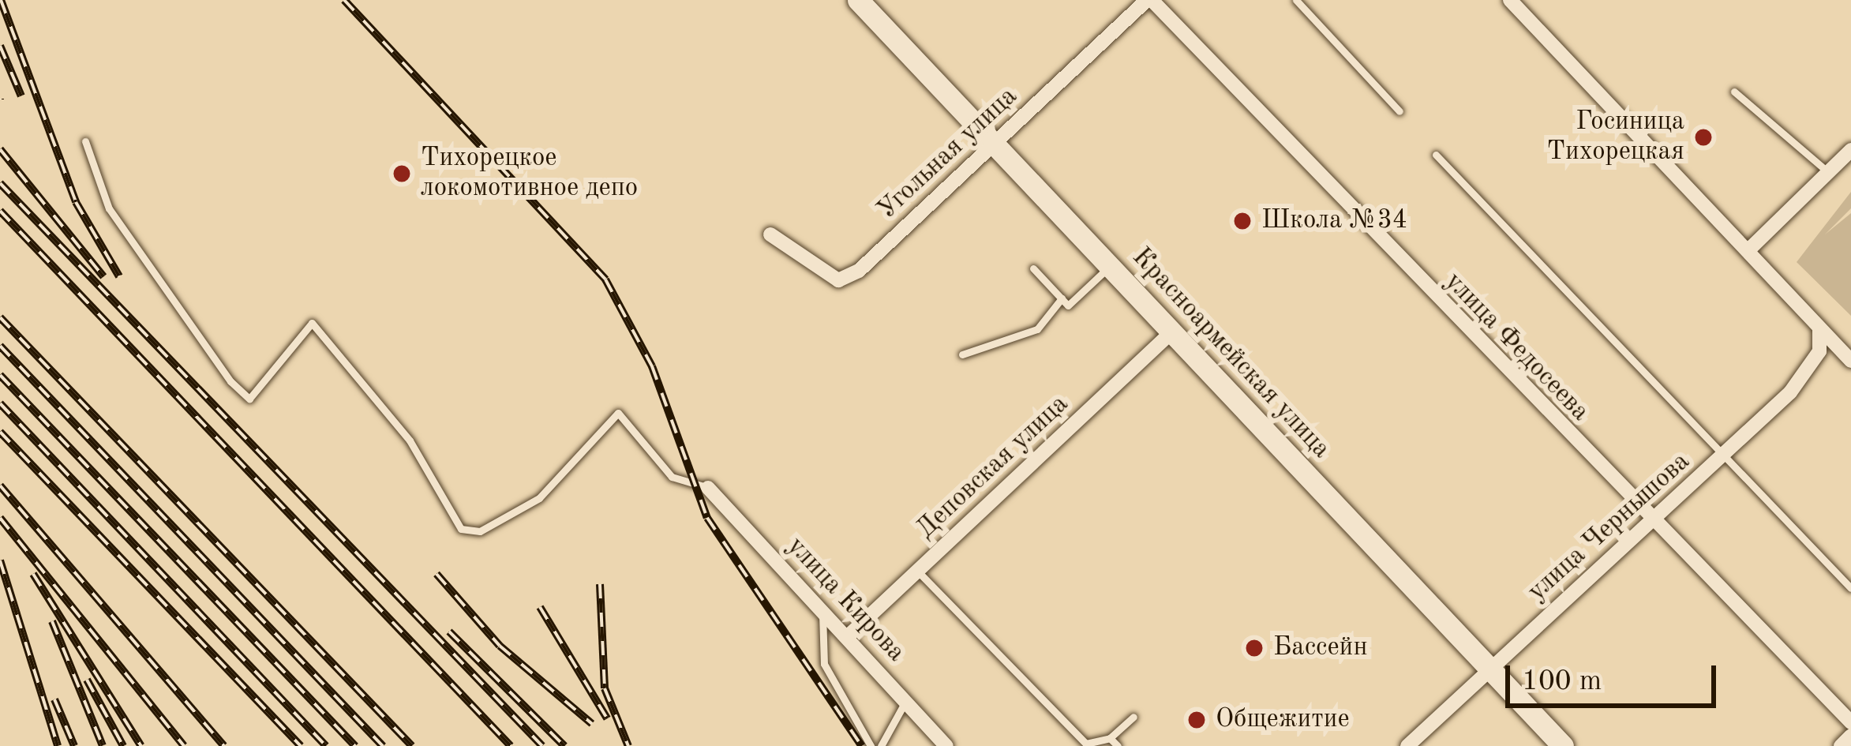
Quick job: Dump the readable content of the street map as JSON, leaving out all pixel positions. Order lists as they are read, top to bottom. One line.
{"streets":{"street":["Угольная улица","улица Федосеева","Красноармейская улица","Деповская улица","улица Чернышова","улица Кирова"]},"crossings":[["Угольная улица","улица Федосеева"],["Угольная улица","Красноармейская улица"],["улица Федосеева","улица Чернышова"],["Красноармейская улица","Деповская улица"],["Красноармейская улица","улица Чернышова"],["Деповская улица","улица Кирова"]],"places":["Госиница Тихорецкая","Тихорецкое локомотивное депо","Школа №34","Бассейн","Общежитие"],"scale_bar":"100 m"}
